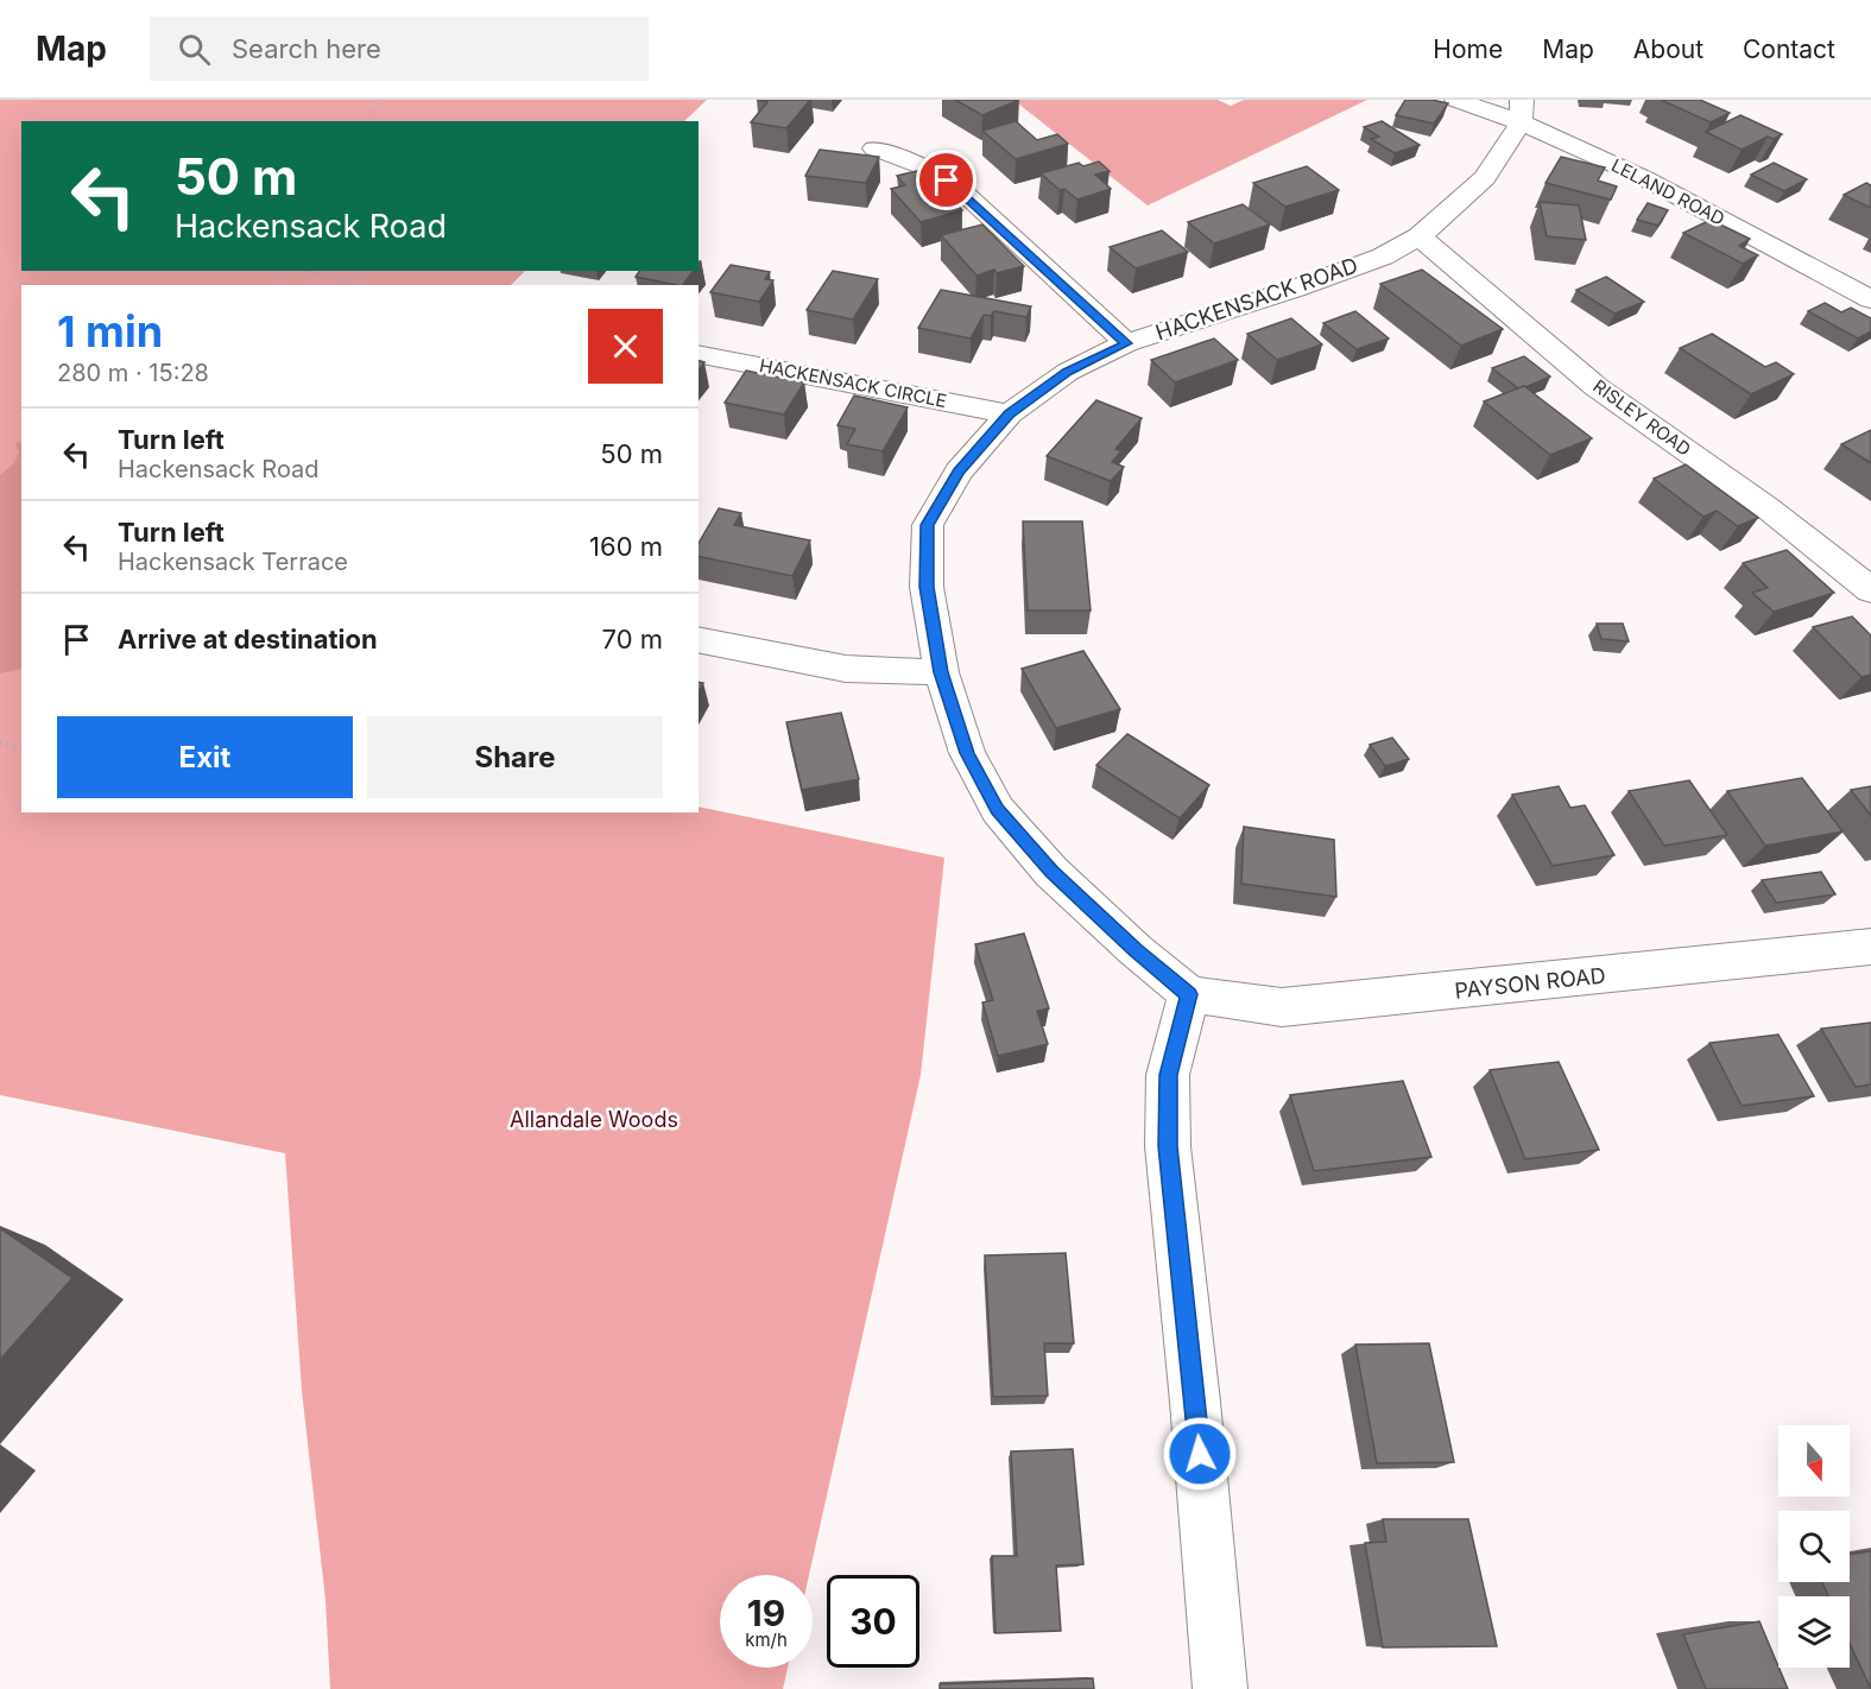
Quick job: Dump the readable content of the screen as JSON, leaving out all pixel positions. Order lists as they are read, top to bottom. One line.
{"streets":{"street":["LELAND ROAD","HACKENSACK ROAD","HACKENSACK CIRCLE","RISLEY ROAD","PAYSON ROAD"]},"crossings":[["LELAND ROAD","HACKENSACK ROAD"],["HACKENSACK ROAD","HACKENSACK CIRCLE"],["HACKENSACK ROAD","RISLEY ROAD"],["HACKENSACK ROAD","PAYSON ROAD"]],"parks":["Allandale Woods"],"north":"bottom","page":{"header":"Map","search":"Search here","nav":["Home","Map","About","Contact"],"turn":["50 m","Hackensack Road"],"heading":["1 min","280 m · 15:28"],"list":[{"name":"Turn left","note":"Hackensack Road","value":"50 m"},{"name":"Turn left","note":"Hackensack Terrace","value":"160 m"},{"name":"Arrive at destination","value":"70 m"}],"buttons":["Exit","Share"],"speed":"19 km/h","limit":"30"}}
